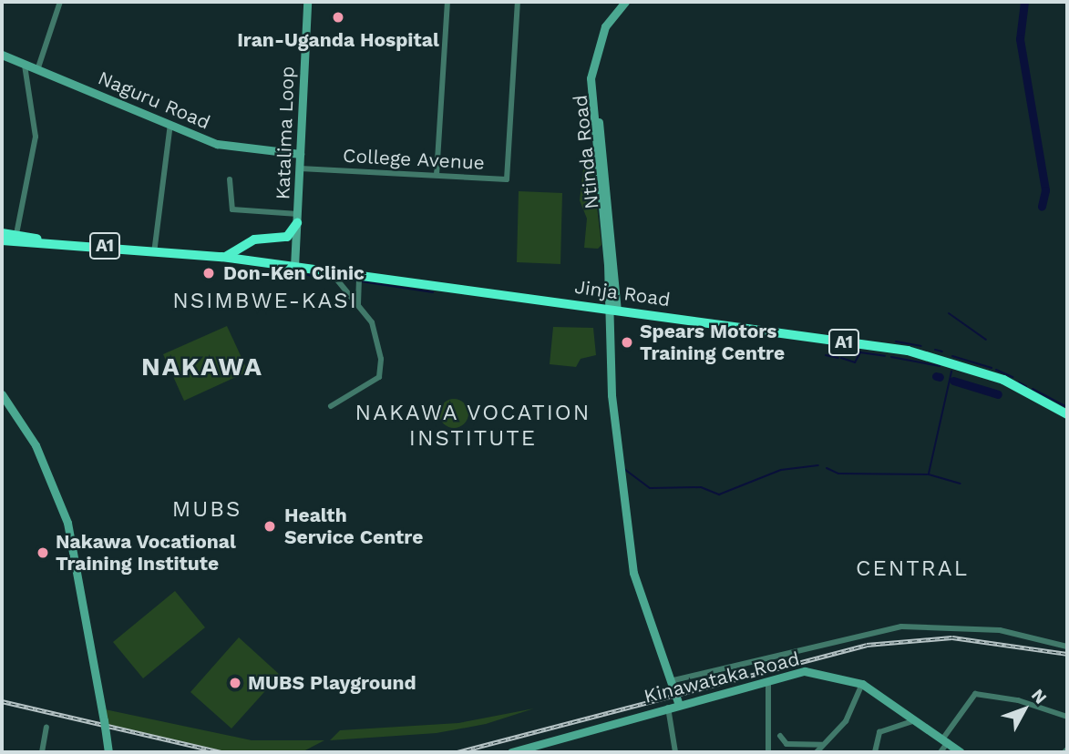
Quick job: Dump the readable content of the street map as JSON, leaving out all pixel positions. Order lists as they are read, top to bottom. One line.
{"streets":{"highway":["A1","Jinja Road"],"street":["Naguru Road","Katalima Loop","Ntinda Road","College Avenue","Kinawataka Road"]},"crossings":[["Naguru Road","Katalima Loop"],["Katalima Loop","College Avenue"],["Katalima Loop","Jinja Road"],["Ntinda Road","Jinja Road"]],"districts":["NSIMBWE-KASI","NAKAWA","NAKAWA VOCATION INSTITUTE","MUBS","CENTRAL"],"places":["Iran-Uganda Hospital","Don-Ken Clinic","Spears Motors Training Centre","Health Service Centre","Nakawa Vocational Training Institute","MUBS Playground"],"north":"top right"}
